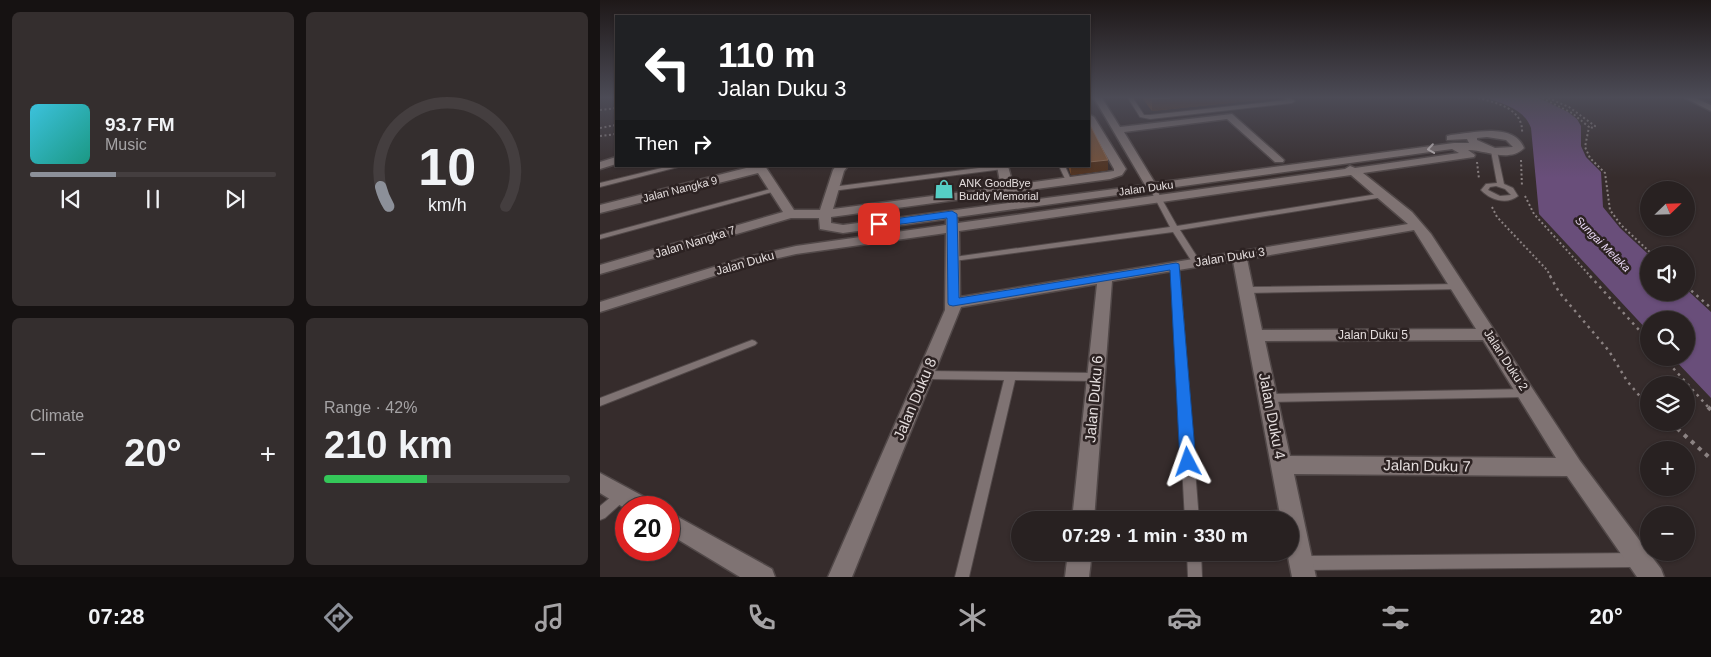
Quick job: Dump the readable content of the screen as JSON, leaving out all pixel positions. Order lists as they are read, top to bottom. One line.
{"streets":{"street":["Jalan Duku","Jalan Nangka 9","Jalan Nangka 7","Jalan Duku 3","Jalan Duku 5","Jalan Duku 2","Jalan Duku 8","Jalan Duku 6","Jalan Duku 4","Jalan Duku 7"]},"crossings":[["Jalan Duku","Jalan Nangka 7"],["Jalan Duku","Jalan Duku 2"],["Jalan Duku","Jalan Duku 8"],["Jalan Duku 3","Jalan Duku 2"],["Jalan Duku 3","Jalan Duku 8"],["Jalan Duku 3","Jalan Duku 6"],["Jalan Duku 3","Jalan Duku 4"],["Jalan Duku 5","Jalan Duku 2"],["Jalan Duku 5","Jalan Duku 4"],["Jalan Duku 2","Jalan Duku 7"],["Jalan Duku 4","Jalan Duku 7"]],"water":["Sungai Melaka"],"places":{"shop":["ANK GoodBye Buddy Memorial"]},"north":"top right","page":{"turn":["110 m","Jalan Duku 3"],"song":["93.7 FM","Music"],"then":"Then","map_buttons":["+","−"],"tile":["Climate",["Range · 42%","210 km"]],"heat":["−","20°","+"],"limit":"20","trip":"07:29 · 1 min · 330 m","tabs":["07:28","20°"],"gauge":["10","km/h"]}}
